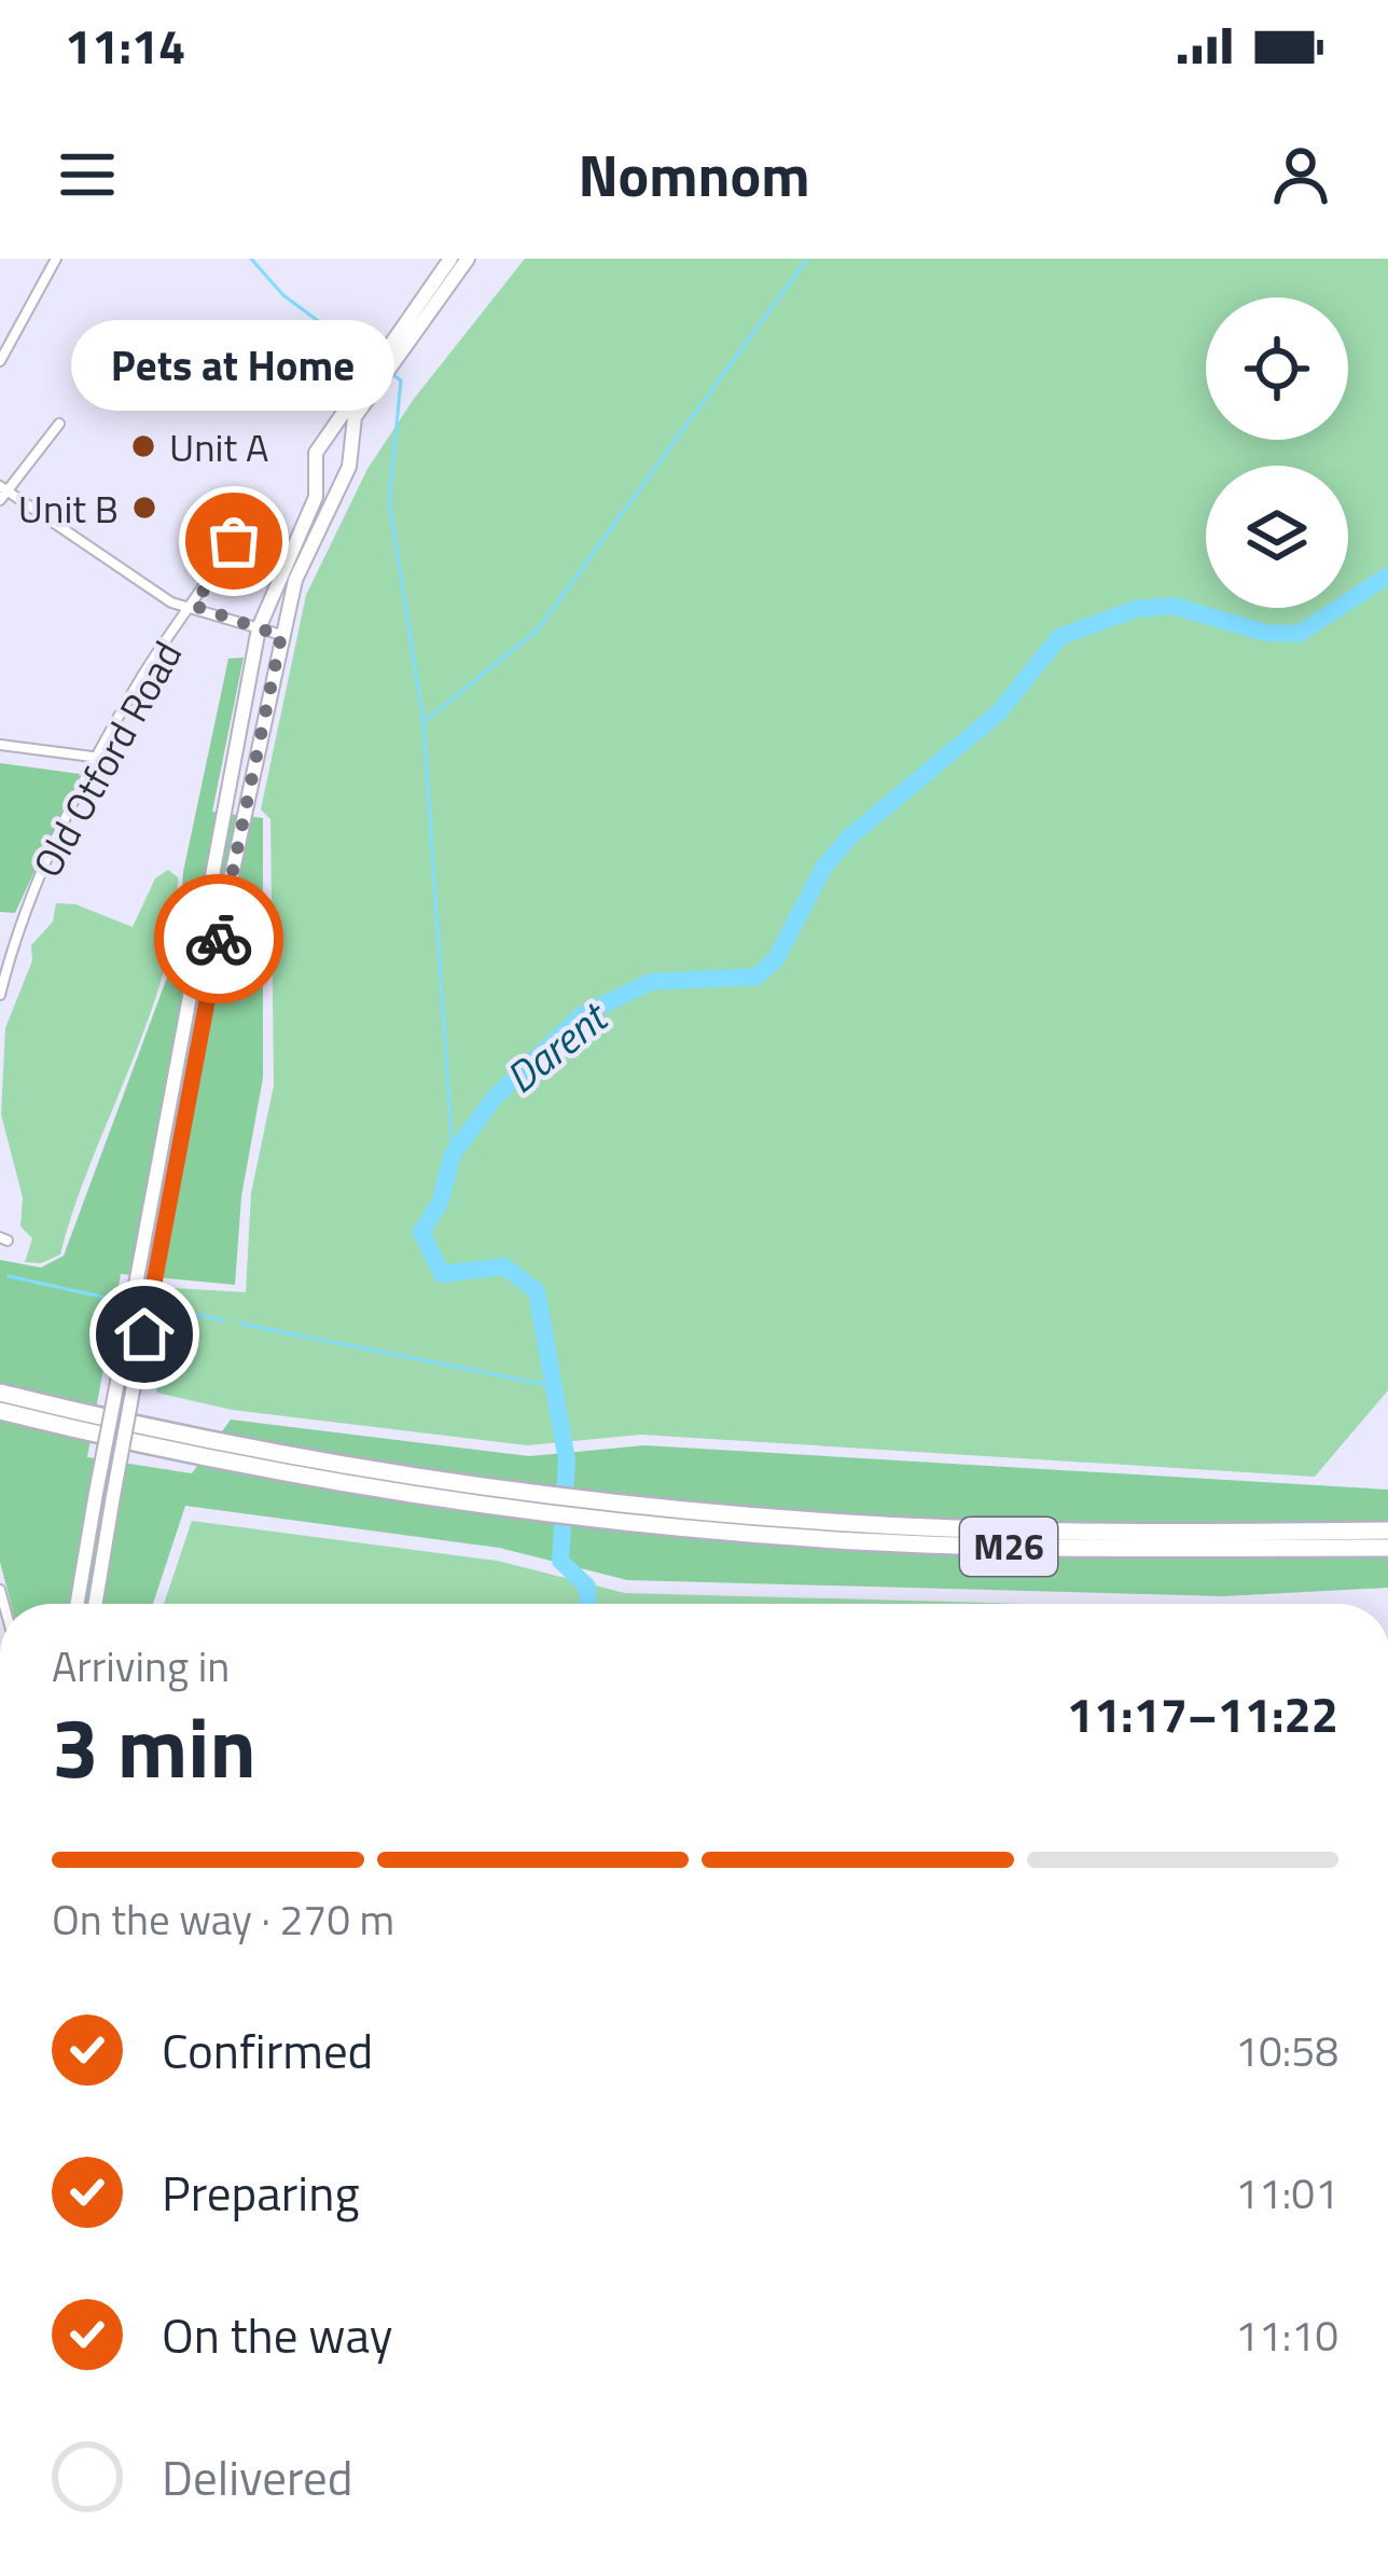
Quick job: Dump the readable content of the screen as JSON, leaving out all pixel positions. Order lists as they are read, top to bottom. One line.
{"streets":{"highway":["M26"],"street":["Old Otford Road"]},"water":["Darent"],"places":["Unit A","Unit B","Pets at Home"],"page":{"status":"11:14","header":"Nomnom","bubble":"Pets at Home","heading":["3 min","Arriving in","11:17–11:22"],"bar":"On the way · 270 m","list":[["Confirmed","10:58"],["Preparing","11:01"],["On the way","11:10"],"Delivered"]}}
